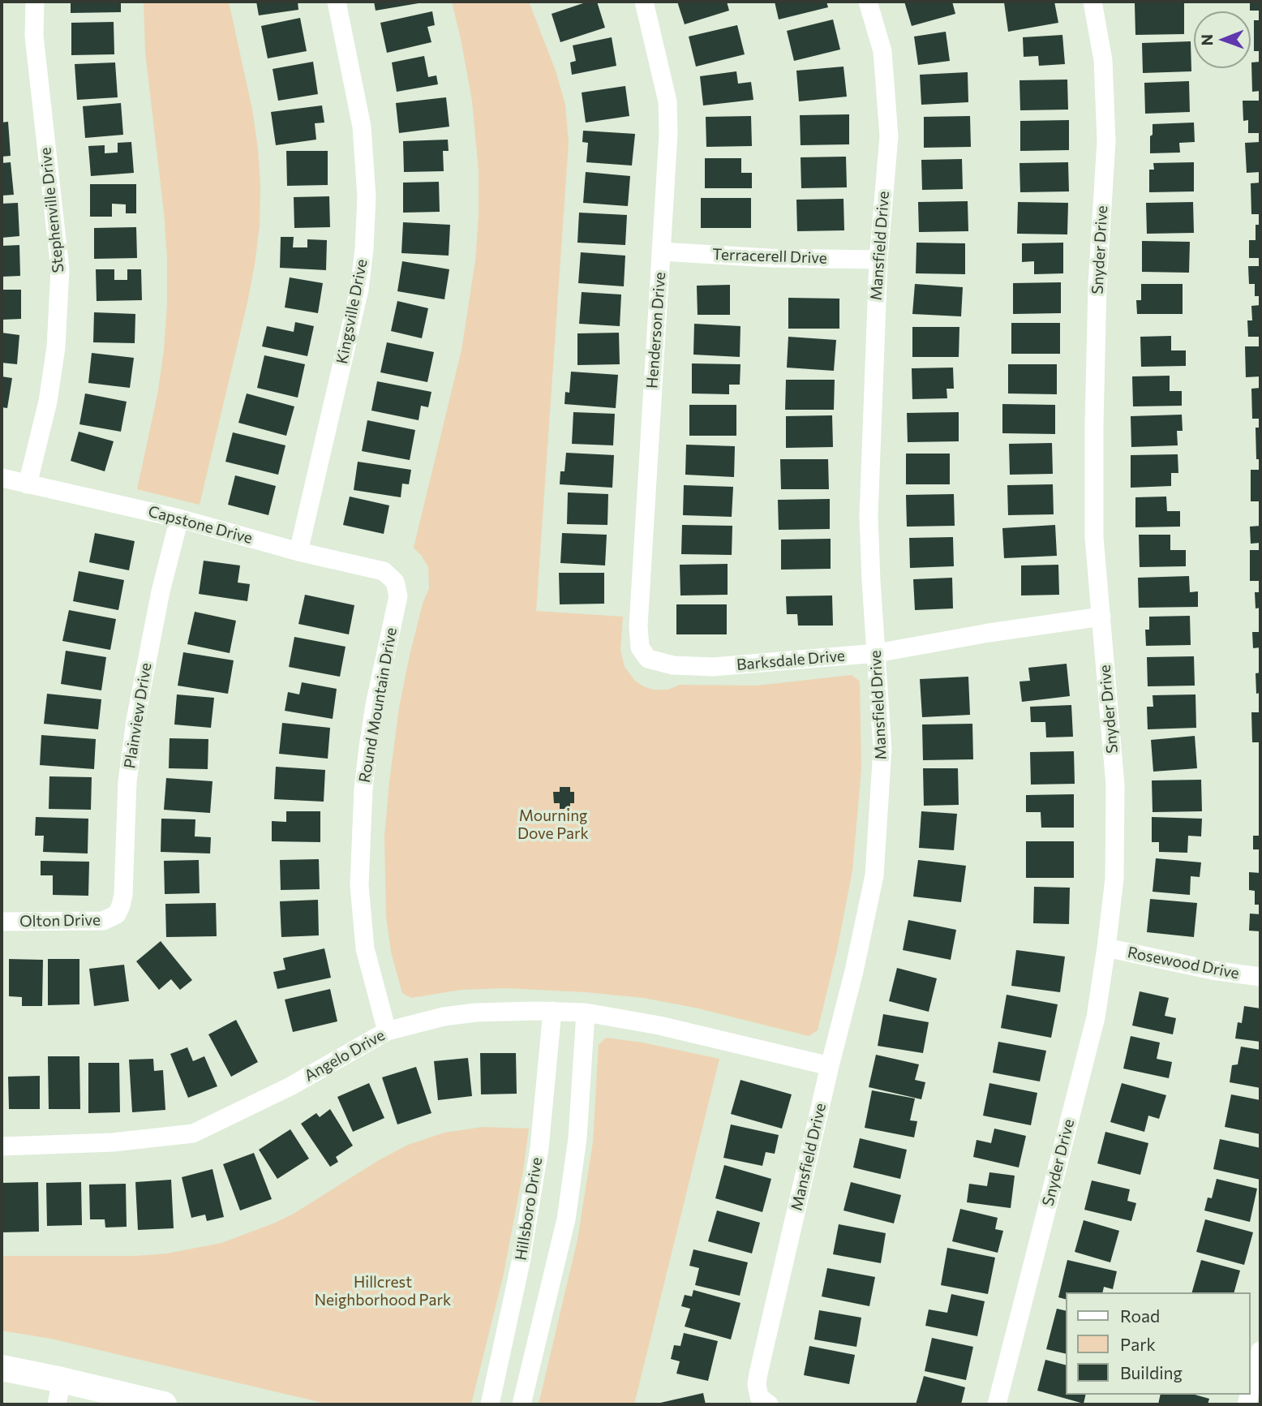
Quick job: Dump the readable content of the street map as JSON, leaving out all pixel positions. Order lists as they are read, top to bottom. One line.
{"streets":{"street":["Stephenville Drive","Mansfield Drive","Snyder Drive","Terracerell Drive","Kingsville Drive","Henderson Drive","Capstone Drive","Barksdale Drive","Round Mountain Drive","Plainview Drive","Olton Drive","Rosewood Drive","Angelo Drive","Hillsboro Drive"]},"crossings":[["Stephenville Drive","Capstone Drive"],["Mansfield Drive","Terracerell Drive"],["Mansfield Drive","Barksdale Drive"],["Mansfield Drive","Angelo Drive"],["Snyder Drive","Barksdale Drive"],["Snyder Drive","Rosewood Drive"],["Terracerell Drive","Henderson Drive"],["Kingsville Drive","Capstone Drive"],["Henderson Drive","Barksdale Drive"],["Capstone Drive","Round Mountain Drive"],["Capstone Drive","Plainview Drive"],["Round Mountain Drive","Angelo Drive"],["Plainview Drive","Olton Drive"],["Angelo Drive","Hillsboro Drive"]],"parks":["Mourning Dove Park","Hillcrest Neighborhood Park"],"legend":["Road","Park","Building"],"north":"left"}
